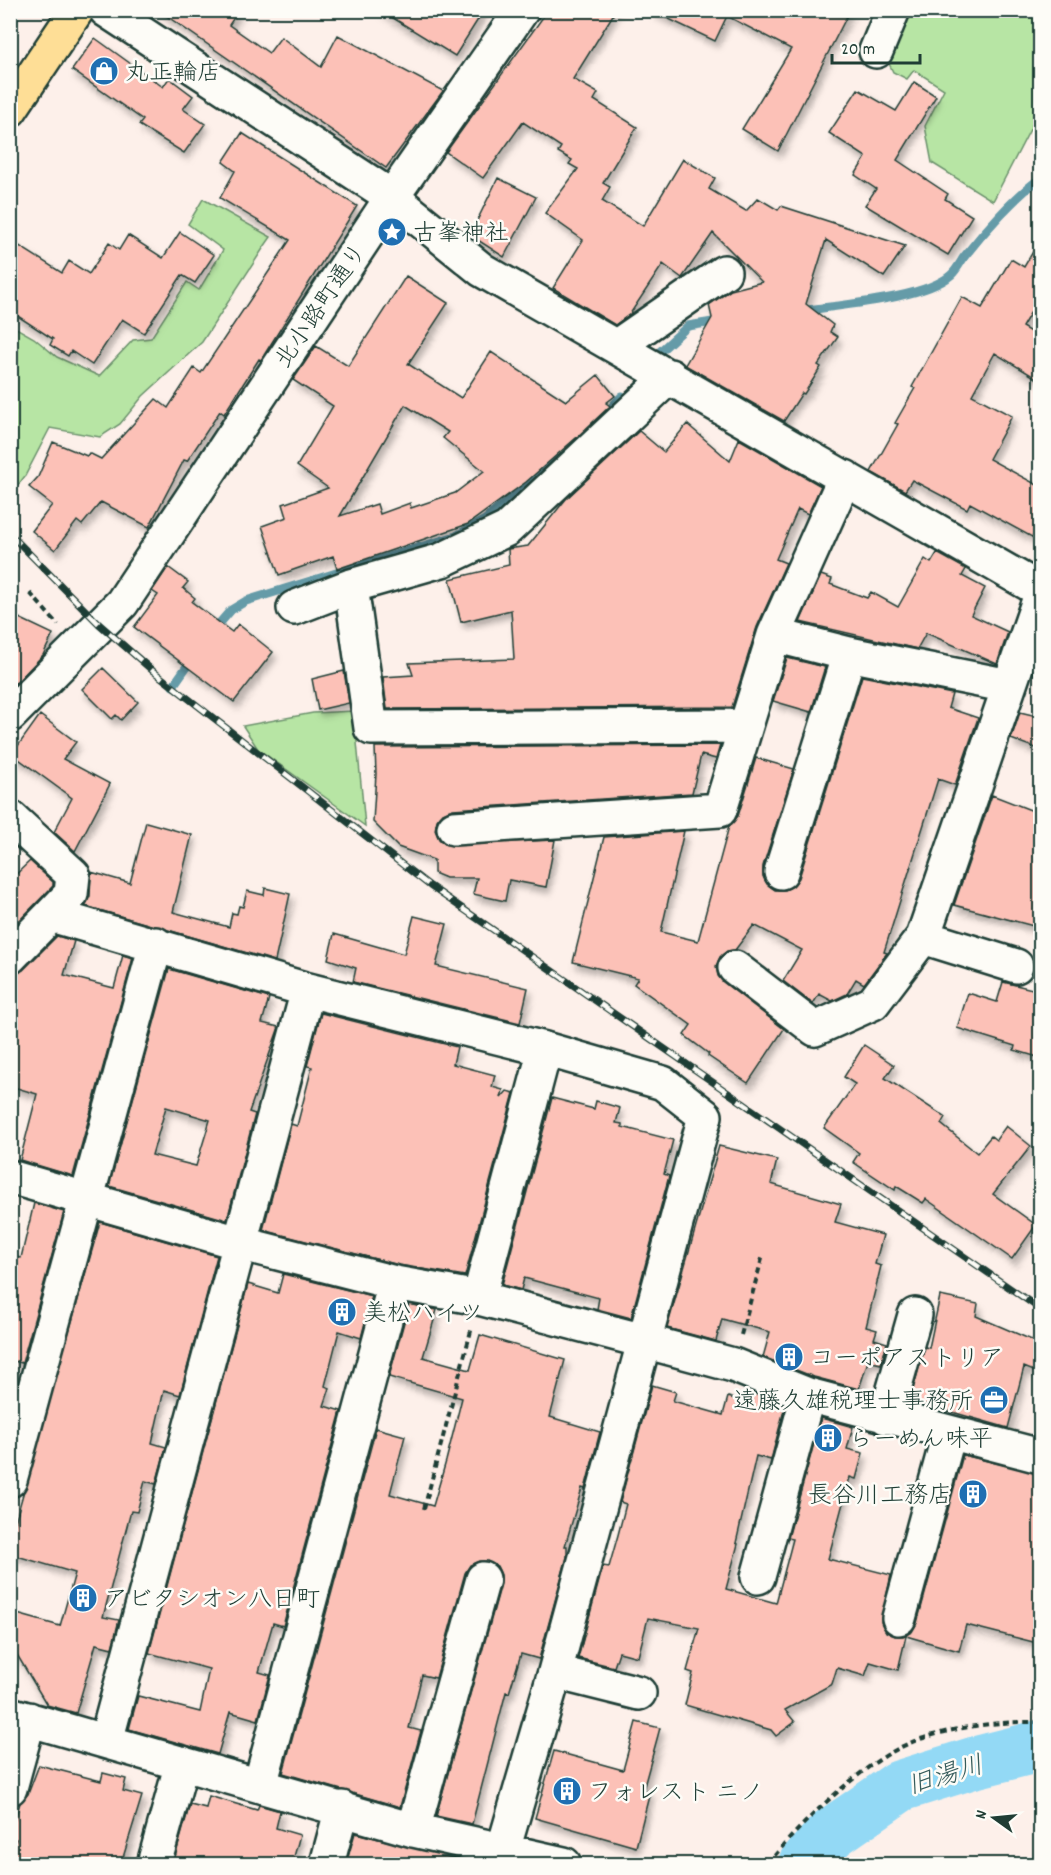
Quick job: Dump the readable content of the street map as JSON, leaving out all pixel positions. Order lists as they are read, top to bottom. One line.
{"streets":{"street":["北小路町通り"]},"water":["旧湯川"],"places":{"shop":["丸正輪店"],"place":["古峯神社"],"building":["美松ハイツ","コーポアストリア","らーめん味平","長谷川工務店","アビタシオン八日町","フォレスト ニノ"],"office":["遠藤久雄税理士事務所"]},"scale_bar":"20 m","north":"left"}
